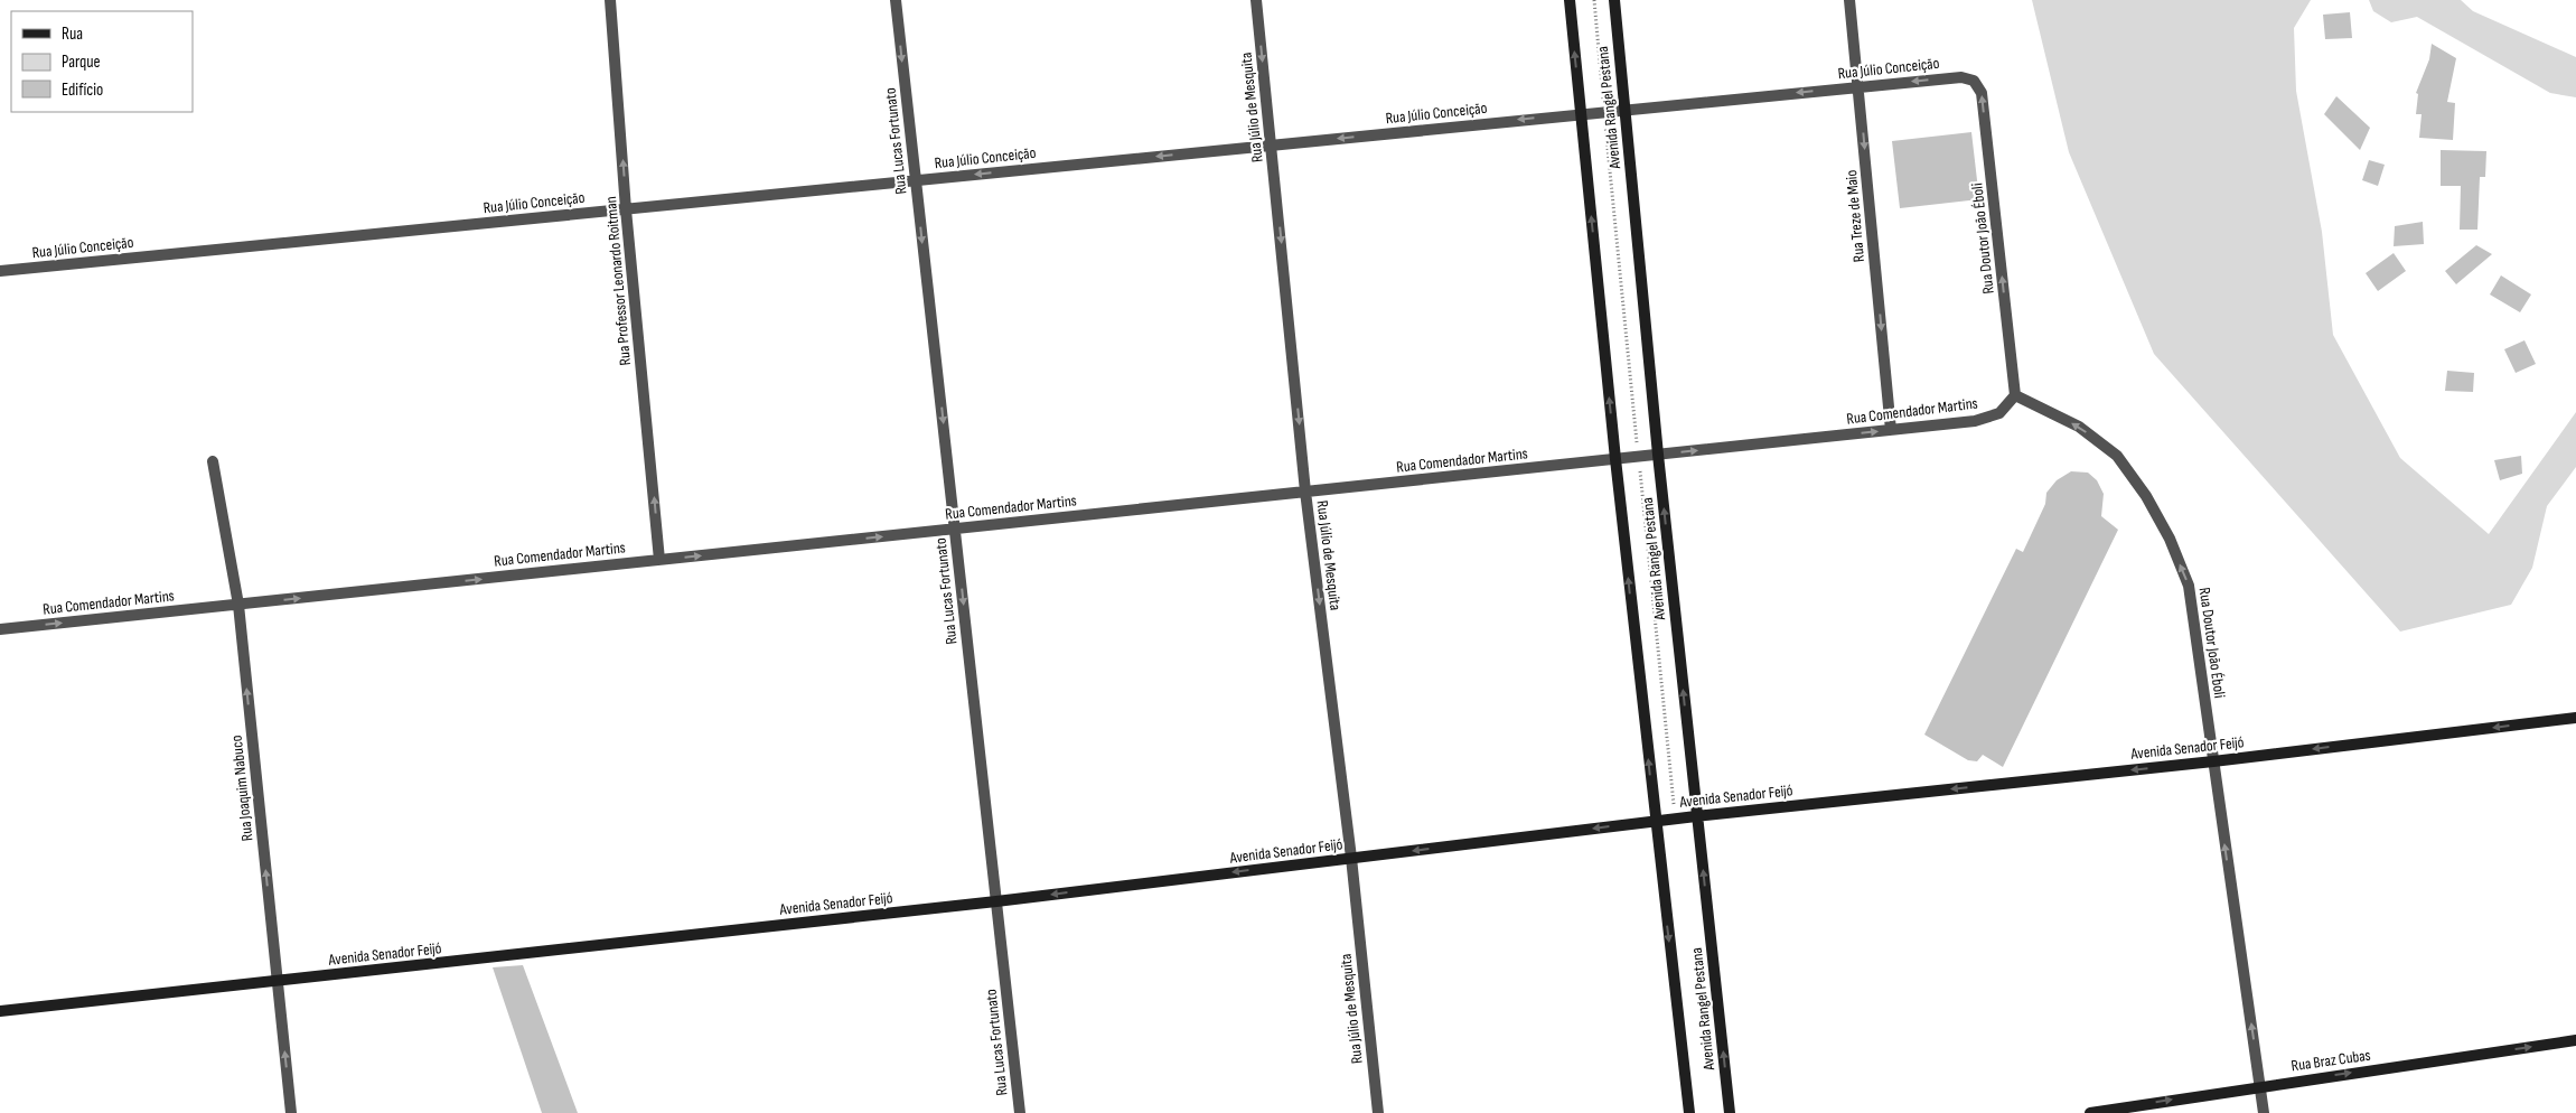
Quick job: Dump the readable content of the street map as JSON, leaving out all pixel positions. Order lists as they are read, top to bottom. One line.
{"streets":{"main road":["Avenida Rangel Pestana","Avenida Senador Feijó","Rua Braz Cubas"],"street":["Rua Júlio Conceição","Rua Júlio de Mesquita","Rua Lucas Fortunato","Rua Treze de Maio","Rua Doutor João Éboli","Rua Professor Leonardo Roitman","Rua Comendador Martins","Rua Joaquim Nabuco"]},"crossings":[["Rua Júlio Conceição","Rua Júlio de Mesquita"],["Rua Júlio Conceição","Avenida Rangel Pestana"],["Rua Júlio Conceição","Rua Lucas Fortunato"],["Rua Júlio Conceição","Rua Treze de Maio"],["Rua Júlio Conceição","Rua Doutor João Éboli"],["Rua Júlio Conceição","Rua Professor Leonardo Roitman"],["Rua Júlio de Mesquita","Rua Comendador Martins"],["Rua Júlio de Mesquita","Avenida Senador Feijó"],["Avenida Rangel Pestana","Rua Comendador Martins"],["Avenida Rangel Pestana","Avenida Senador Feijó"],["Rua Lucas Fortunato","Rua Comendador Martins"],["Rua Lucas Fortunato","Avenida Senador Feijó"],["Rua Treze de Maio","Rua Comendador Martins"],["Rua Doutor João Éboli","Rua Comendador Martins"],["Rua Doutor João Éboli","Avenida Senador Feijó"],["Rua Doutor João Éboli","Rua Braz Cubas"],["Rua Professor Leonardo Roitman","Rua Comendador Martins"],["Rua Comendador Martins","Rua Joaquim Nabuco"],["Avenida Senador Feijó","Rua Joaquim Nabuco"]],"one_way":["Rua Júlio Conceição","Rua Júlio de Mesquita","Rua Lucas Fortunato","Rua Treze de Maio","Rua Doutor João Éboli","Rua Professor Leonardo Roitman","Rua Comendador Martins","Avenida Senador Feijó","Rua Joaquim Nabuco","Rua Braz Cubas"],"legend":["Rua","Parque","Edifício"]}
